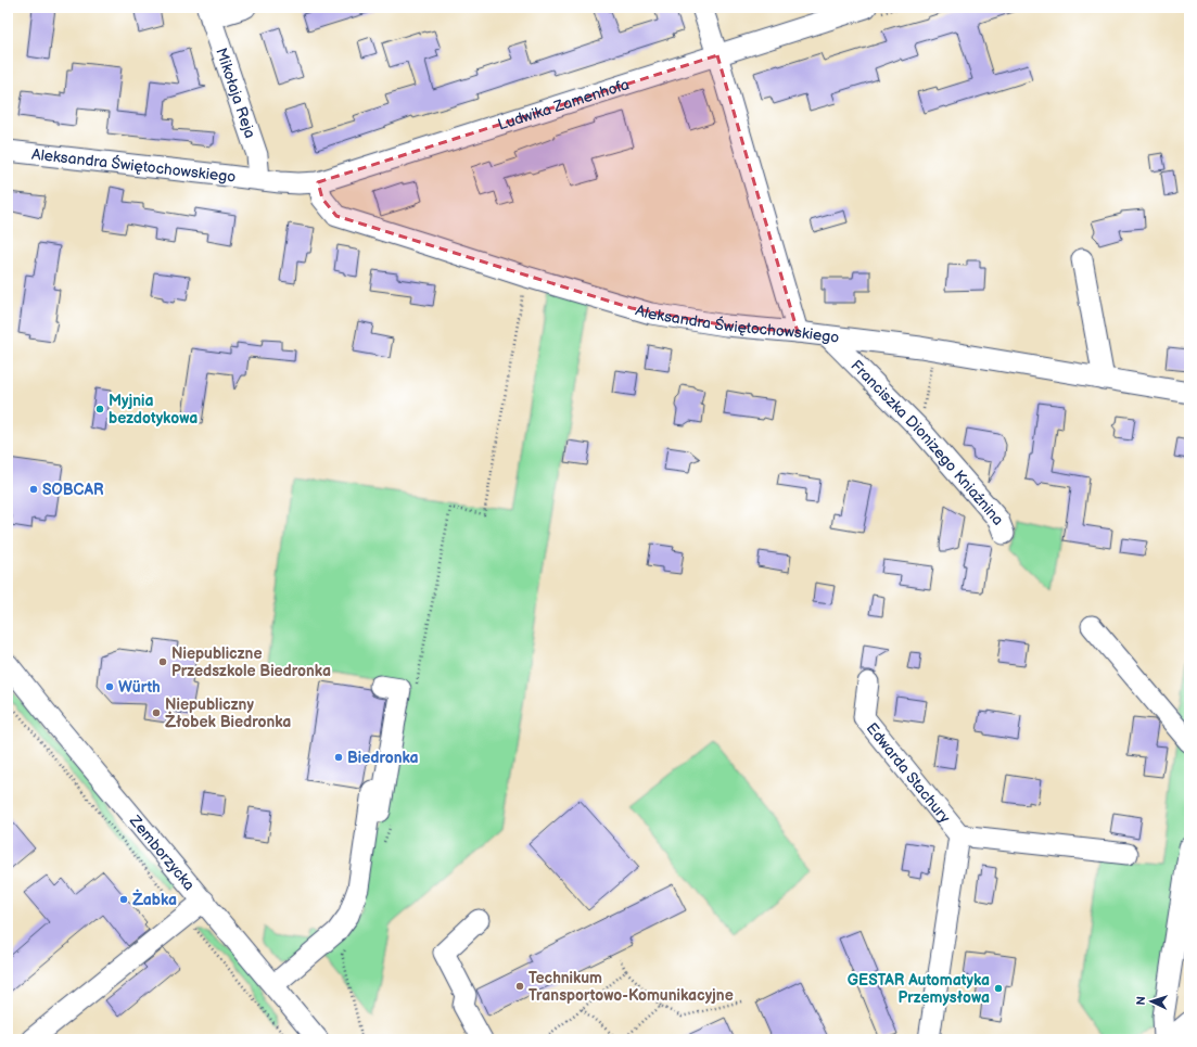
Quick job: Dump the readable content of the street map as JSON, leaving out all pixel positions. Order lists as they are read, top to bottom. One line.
{"streets":{"street":["Mikołaja Reja","Ludwika Zamenhofa","Aleksandra Świętochowskiego","Franciszka Dionizego Kniaźnina","Edwarda Stachury","Zemborzycka"]},"crossings":[["Mikołaja Reja","Ludwika Zamenhofa"],["Mikołaja Reja","Aleksandra Świętochowskiego"],["Ludwika Zamenhofa","Aleksandra Świętochowskiego"],["Aleksandra Świętochowskiego","Franciszka Dionizego Kniaźnina"]],"places":["Myjnia bezdotykowa","SOBCAR","Niepubliczne Przedszkole Biedronka","Würth","Niepubliczny Żłobek Biedronka","Biedronka","Żabka","Technikum Transportowo-Komunikacyjne","GESTAR Automatyka Przemysłowa"],"north":"left"}
